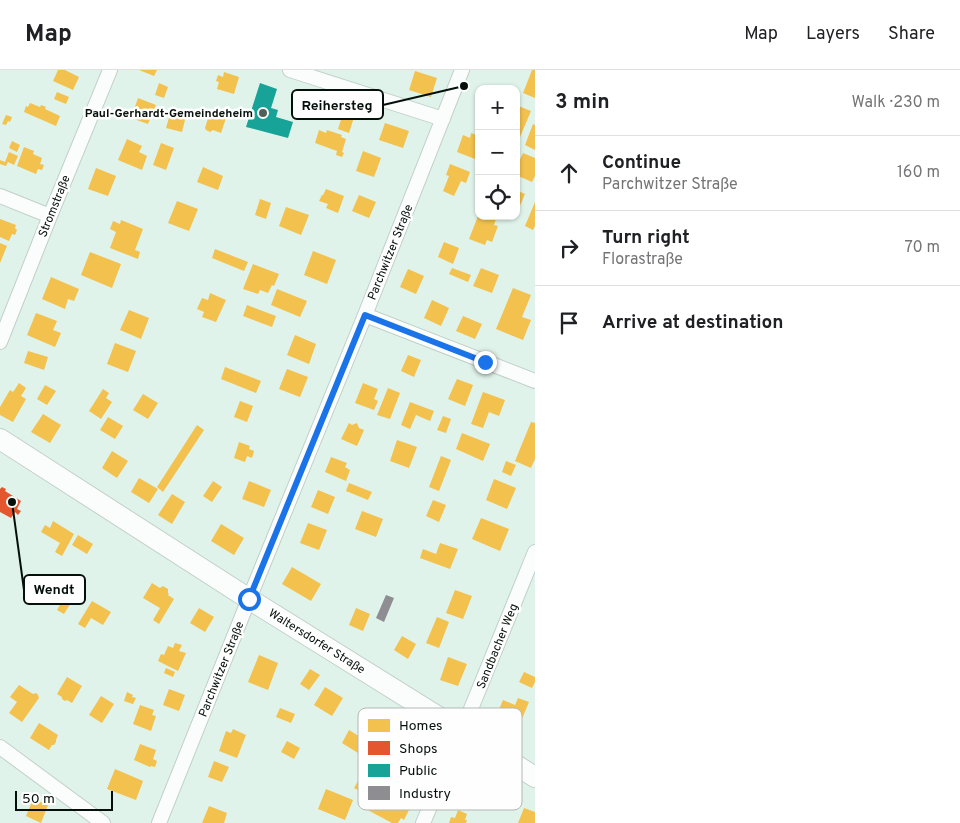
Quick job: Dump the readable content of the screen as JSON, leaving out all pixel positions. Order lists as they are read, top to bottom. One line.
{"streets":{"street":["Stromstraße","Parchwitzer Straße","Waltersdorfer Straße","Sandbacher Weg"]},"crossings":[["Parchwitzer Straße","Waltersdorfer Straße"]],"places":["Reihersteg","Paul-Gerhardt-Gemeindeheim","Wendt"],"legend":["Homes","Shops","Public","Industry"],"scale_bar":"50 m","page":{"header":"Map","nav":["Map","Layers","Share"],"heading":["3 min","Walk · 230 m"],"map_buttons":["+","−"],"list":[["Continue","Parchwitzer Straße","160 m"],["Turn right","Florastraße","70 m"],"Arrive at destination"],"scale":"50 m"}}
